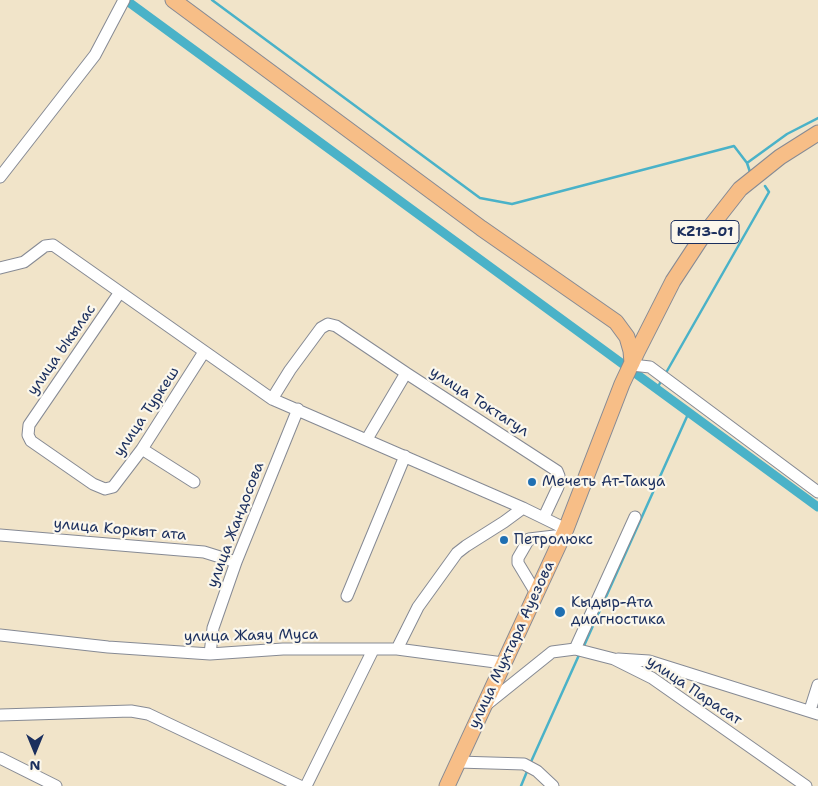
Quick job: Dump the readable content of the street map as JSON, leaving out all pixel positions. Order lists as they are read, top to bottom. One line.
{"streets":{"main road":["KZ13-01","улица Мухтара Ауезова"],"street":["улица Ыкылас","улица Токтагул","улица Туркеш","улица Жандосова","улица Коркыт ата","улица Жаяу Муса","улица Парасат"]},"crossings":[["KZ13-01","улица Мухтара Ауезова"],["улица Ыкылас","улица Туркеш"],["улица Жандосова","улица Коркыт ата"],["улица Жандосова","улица Жаяу Муса"],["улица Жаяу Муса","улица Мухтара Ауезова"],["улица Мухтара Ауезова","улица Парасат"]],"places":["Мечеть Ат-Такуа","Петролюкс","Кыдыр-Ата диагностика"],"north":"bottom"}
